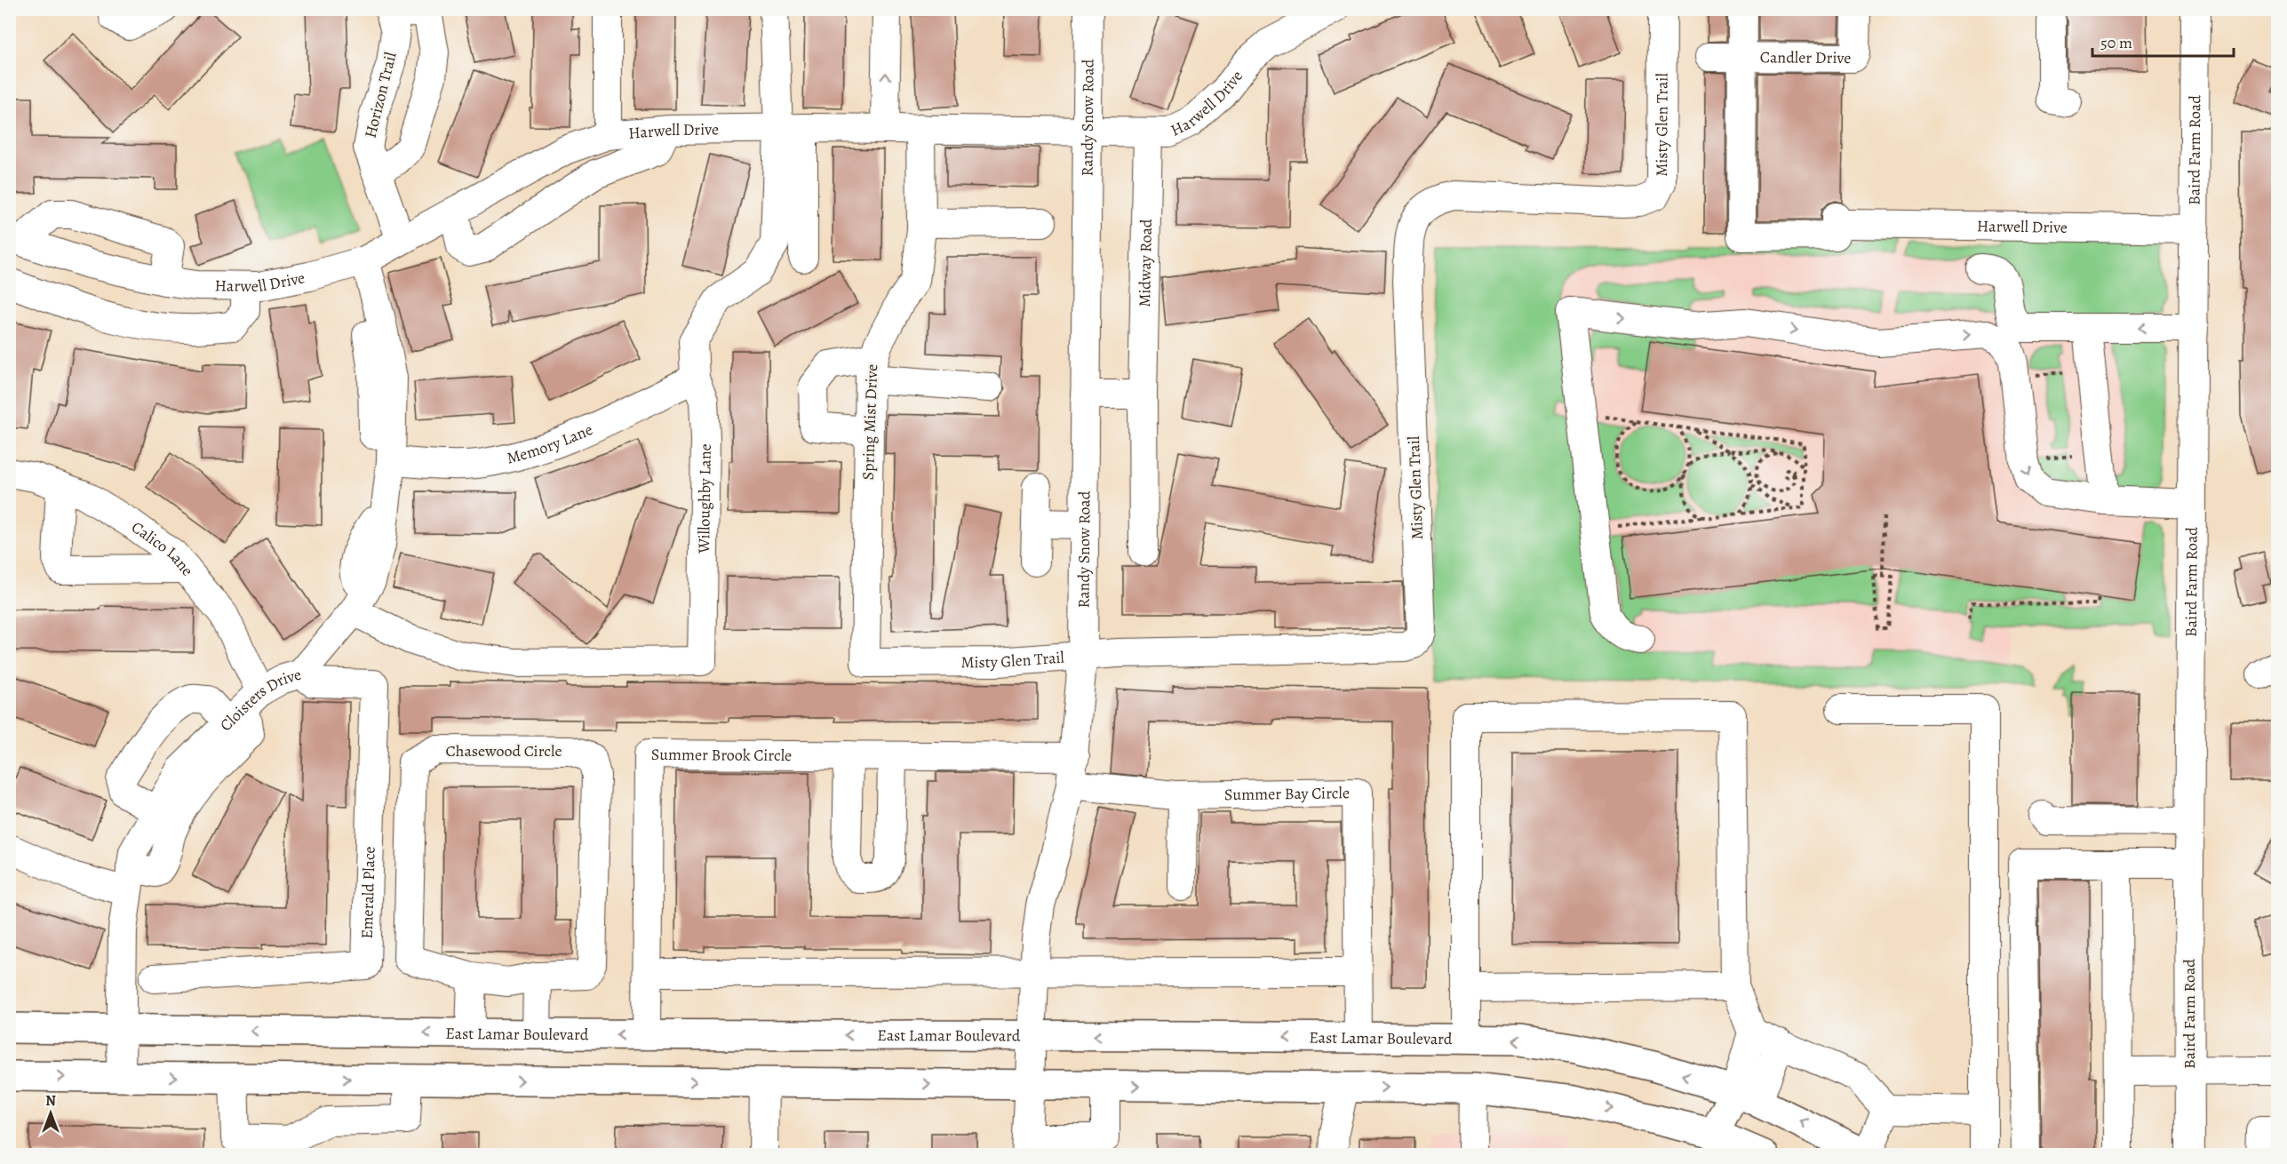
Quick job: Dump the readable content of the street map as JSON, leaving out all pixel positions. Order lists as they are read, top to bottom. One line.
{"streets":{"main road":["East Lamar Boulevard"],"street":["Candler Drive","Horizon Trail","Harwell Drive","Randy Snow Road","Misty Glen Trail","Baird Farm Road","Midway Road","Spring Mist Drive","Memory Lane","Willoughby Lane","Calico Lane","Cloisters Drive","Chasewood Circle","Summer Brook Circle","Summer Bay Circle","Emerald Place"]},"crossings":[["Candler Drive","Harwell Drive"],["Horizon Trail","Harwell Drive"],["Harwell Drive","Randy Snow Road"],["Harwell Drive","Baird Farm Road"],["Harwell Drive","Midway Road"],["Harwell Drive","Spring Mist Drive"],["Harwell Drive","Willoughby Lane"],["Harwell Drive","Cloisters Drive"],["Randy Snow Road","Misty Glen Trail"],["Randy Snow Road","Summer Brook Circle"],["Randy Snow Road","Summer Bay Circle"],["Randy Snow Road","East Lamar Boulevard"],["Misty Glen Trail","Spring Mist Drive"],["Memory Lane","Willoughby Lane"],["Memory Lane","Cloisters Drive"],["Willoughby Lane","Cloisters Drive"],["Calico Lane","Cloisters Drive"],["Cloisters Drive","Emerald Place"],["Cloisters Drive","East Lamar Boulevard"],["Summer Brook Circle","East Lamar Boulevard"],["Summer Bay Circle","East Lamar Boulevard"]],"scale_bar":"50 m","north":"top"}
